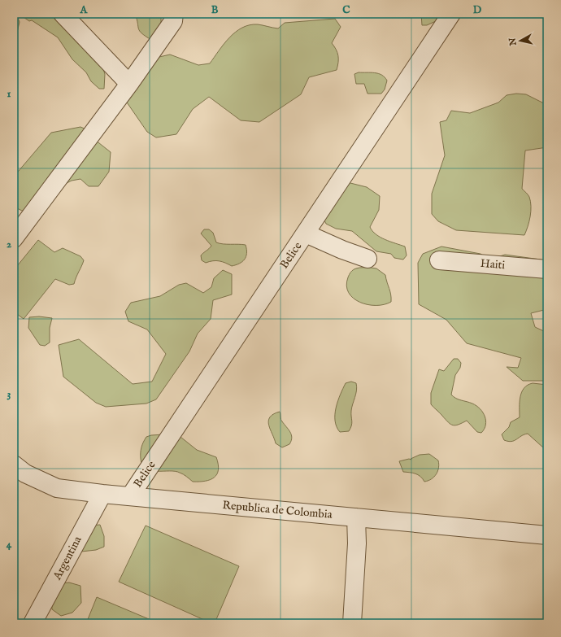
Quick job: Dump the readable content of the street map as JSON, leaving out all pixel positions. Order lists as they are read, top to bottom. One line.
{"streets":{"street":["Belice","Haiti","Republica de Colombia","Argentina"]},"crossings":[["Belice","Republica de Colombia"],["Republica de Colombia","Argentina"]],"north":"left","grid":{"columns":["A","B","C","D"],"rows":["1","2","3","4"]}}
